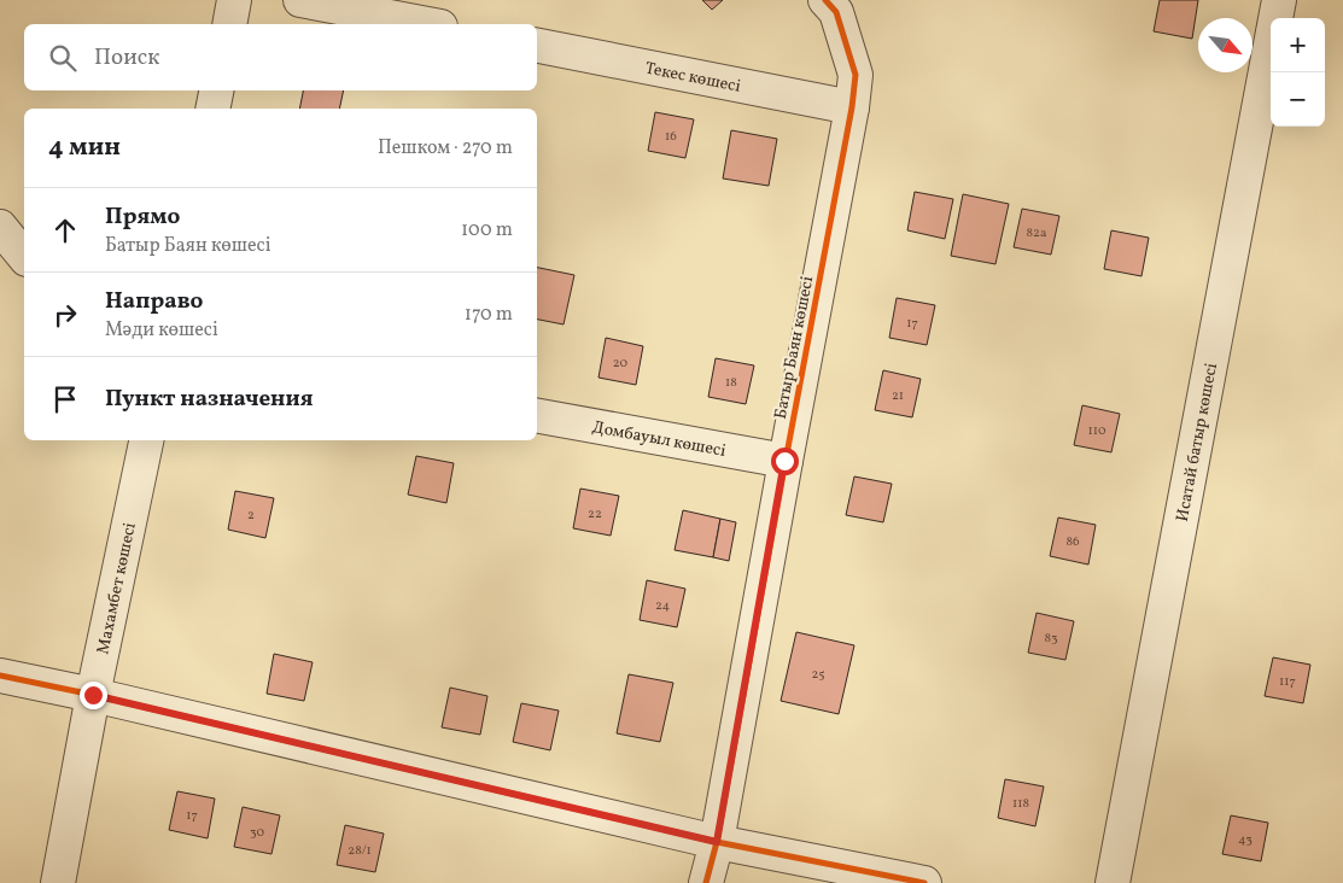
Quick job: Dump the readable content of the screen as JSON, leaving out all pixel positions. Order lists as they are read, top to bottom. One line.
{"streets":{"street":["Текес көшесі","Батыр Баян көшесі","Домбауыл көшесі","Исатай батыр көшесі","Махамбет көшесі"]},"crossings":[["Текес көшесі","Батыр Баян көшесі"],["Батыр Баян көшесі","Домбауыл көшесі"]],"house_numbers":["16","82а","17","20","18","21","110","22","2","86","24","83","25","117","118","17","30","43","28/1"],"north":"bottom right","page":{"map_buttons":["+","−"],"search":"Поиск","heading":["4 мин","Пешком · 270 m"],"list":[["Прямо","Батыр Баян көшесі","100 m"],["Направо","Мәди көшесі","170 m"],"Пункт назначения"]}}
